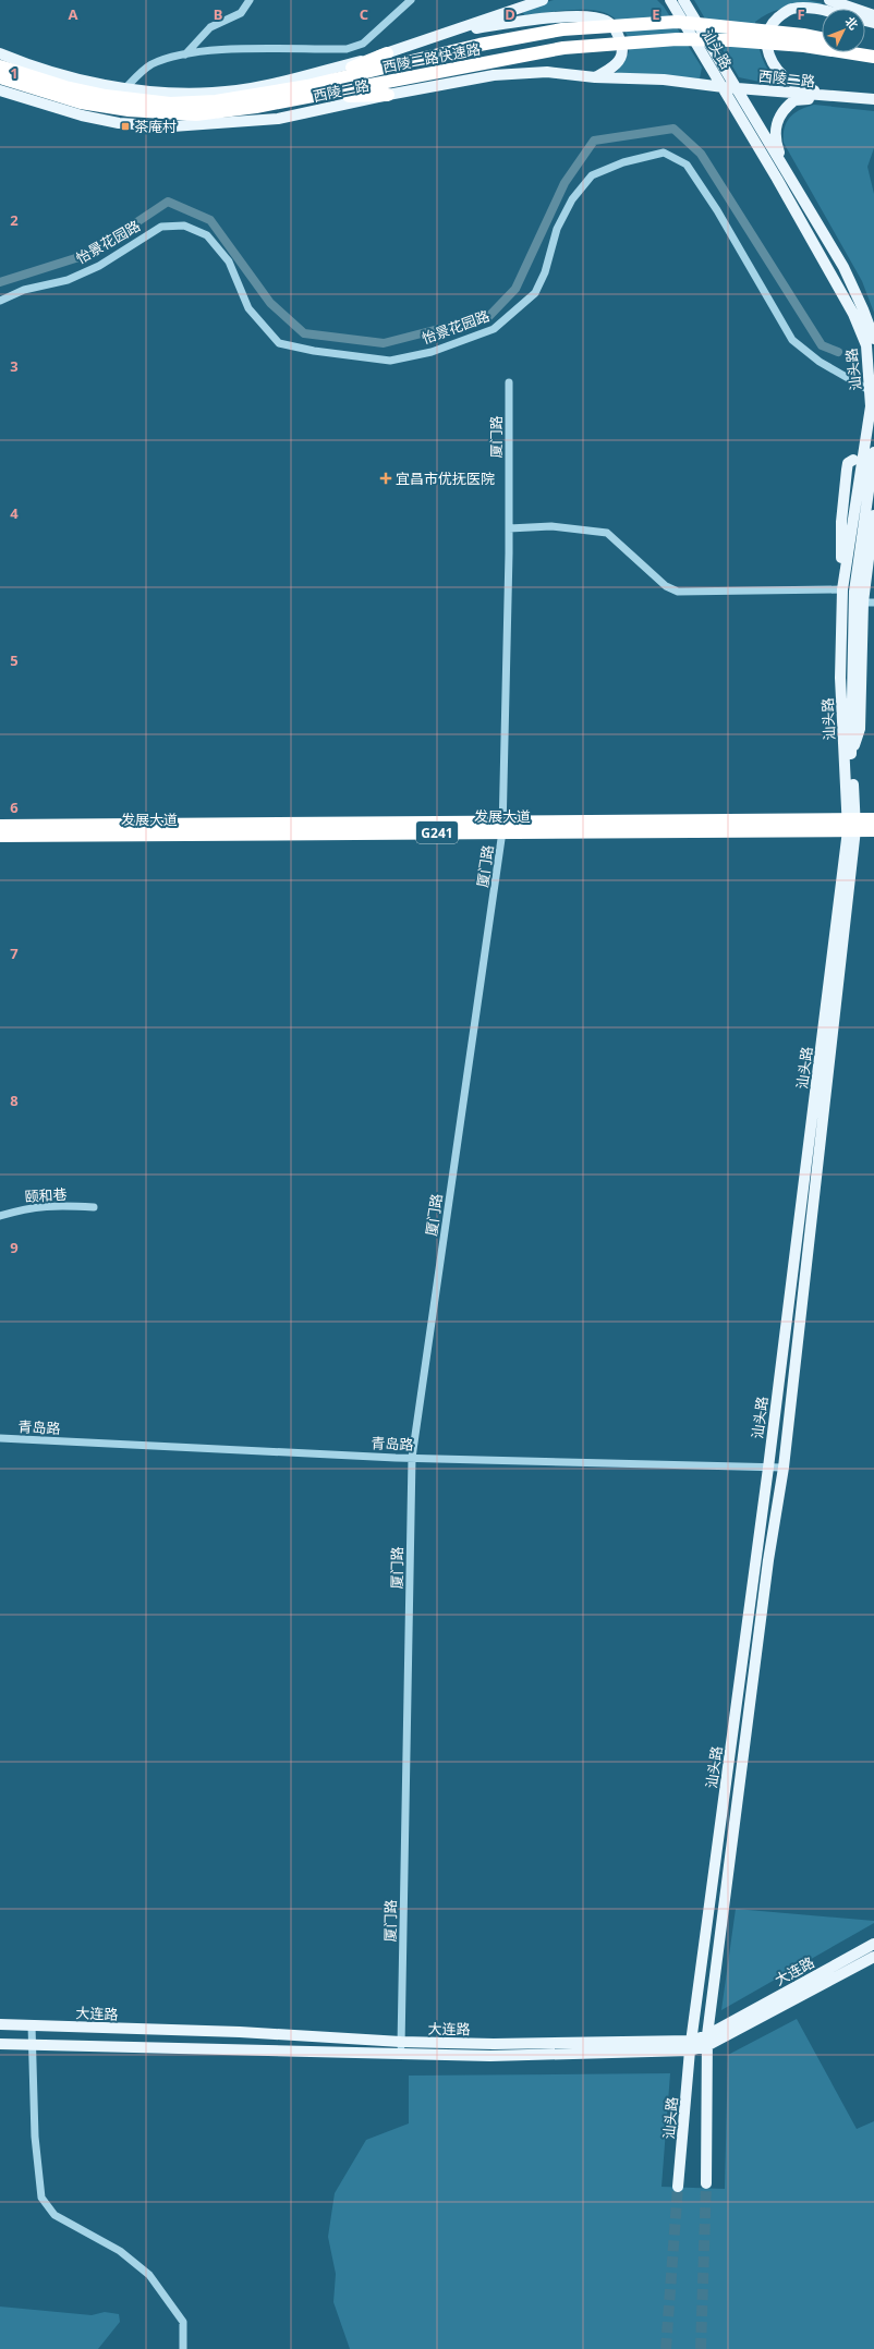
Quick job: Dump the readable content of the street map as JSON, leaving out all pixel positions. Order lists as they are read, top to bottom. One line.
{"streets":{"highway":["西陵二路快速路","发展大道","G241"],"main road":["汕头路","西陵二路","大连路"],"street":["怡景花园路","厦门路","颐和巷","青岛路"]},"crossings":[["汕头路","西陵二路"],["汕头路","怡景花园路"],["汕头路","发展大道"],["汕头路","青岛路"],["汕头路","大连路"],["厦门路","发展大道"],["厦门路","青岛路"],["厦门路","大连路"]],"places":{"transit":["茶庵村"],"health":["宜昌市优抚医院"]},"north":"top right","grid":{"columns":["A","B","C","D","E","F"],"rows":["1","2","3","4","5","6","7","8","9"]}}
